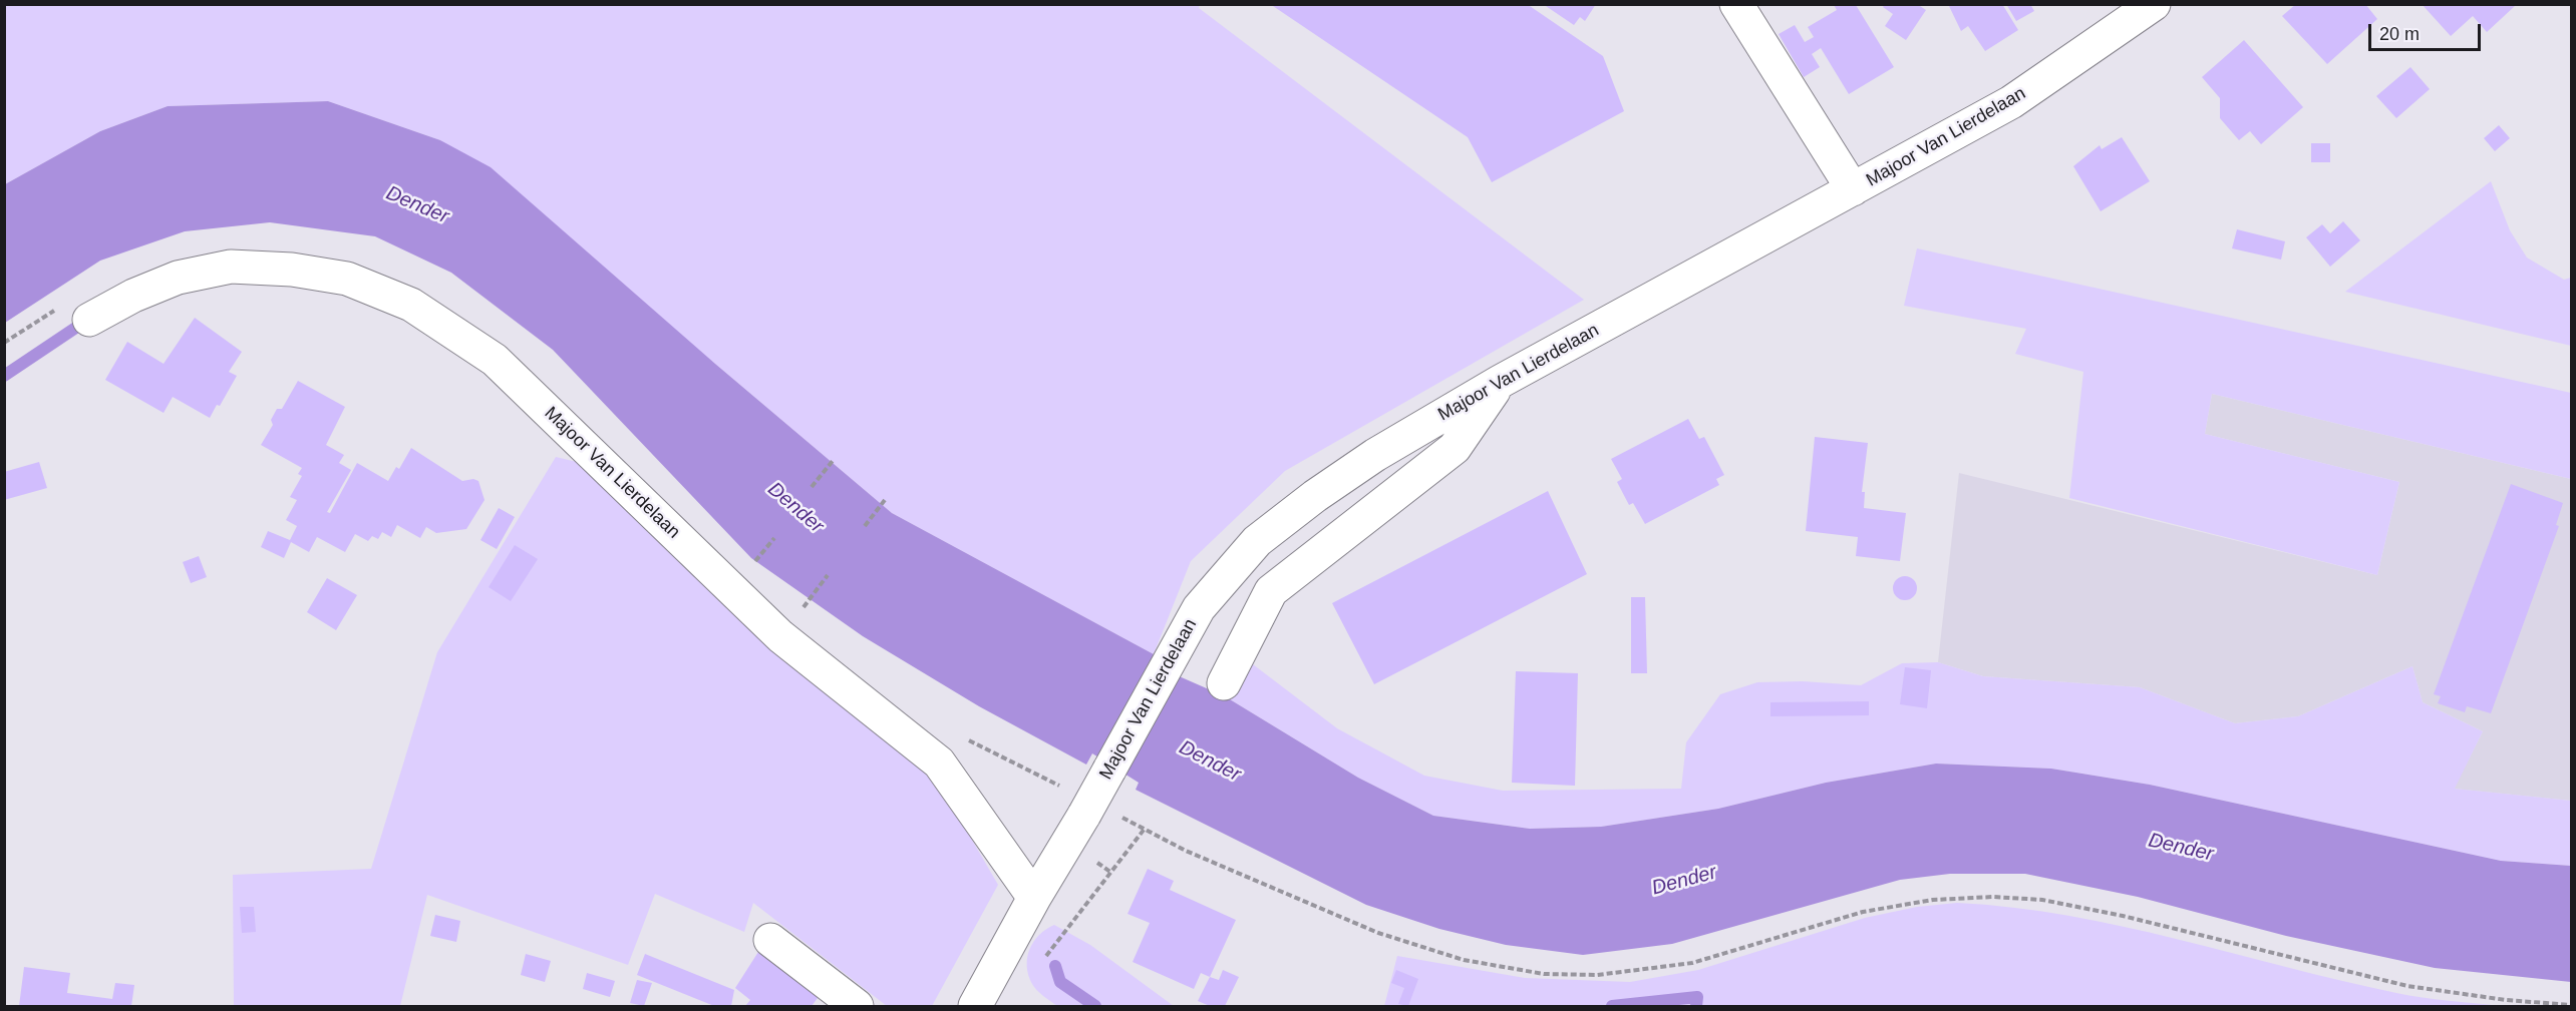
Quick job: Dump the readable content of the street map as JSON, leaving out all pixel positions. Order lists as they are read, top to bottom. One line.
{"streets":{"street":["Majoor Van Lierdelaan"]},"water":["Dender"],"scale_bar":"20 m"}
